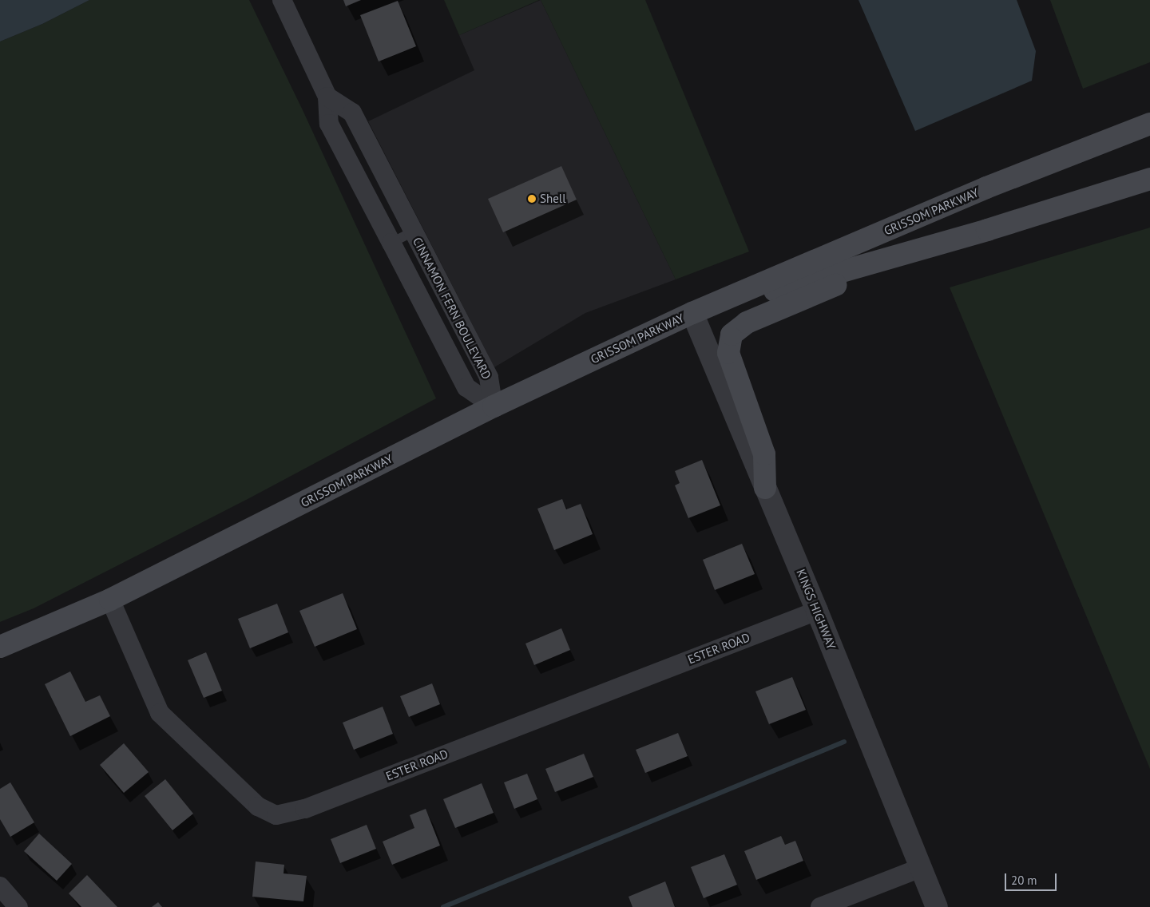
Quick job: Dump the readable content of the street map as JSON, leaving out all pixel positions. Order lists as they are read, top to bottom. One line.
{"streets":{"main road":["GRISSOM PARKWAY"],"street":["CINNAMON FERN BOULEVARD","KINGS HIGHWAY","ESTER ROAD"]},"crossings":[["GRISSOM PARKWAY","CINNAMON FERN BOULEVARD"],["GRISSOM PARKWAY","KINGS HIGHWAY"],["GRISSOM PARKWAY","ESTER ROAD"],["KINGS HIGHWAY","ESTER ROAD"]],"places":["Shell"],"scale_bar":"20 m"}
